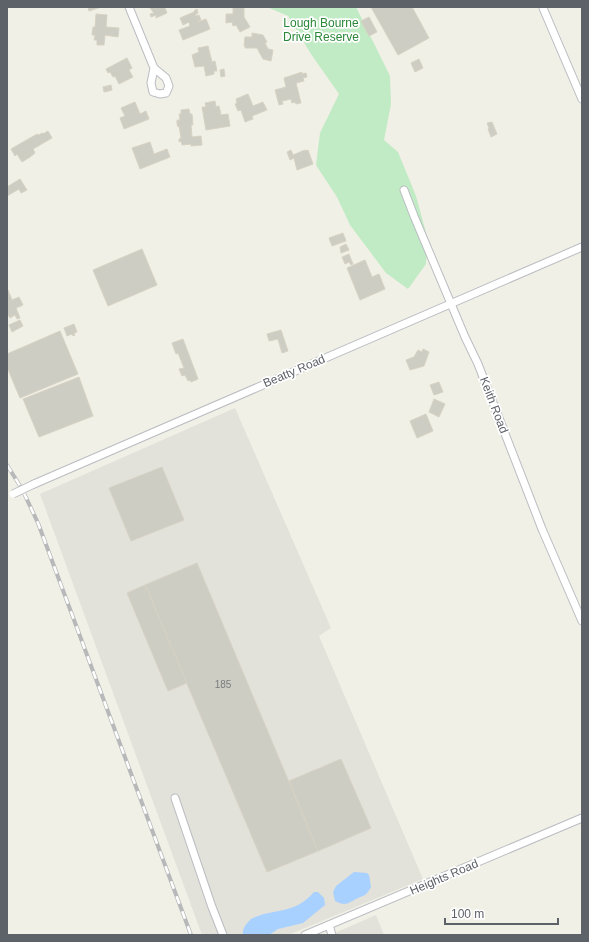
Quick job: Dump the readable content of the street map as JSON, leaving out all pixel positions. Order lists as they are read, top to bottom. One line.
{"streets":{"street":["Beatty Road","Keith Road","Heights Road"]},"crossings":[["Beatty Road","Keith Road"]],"parks":["Lough Bourne Drive Reserve"],"house_numbers":["185"],"scale_bar":"100 m"}
